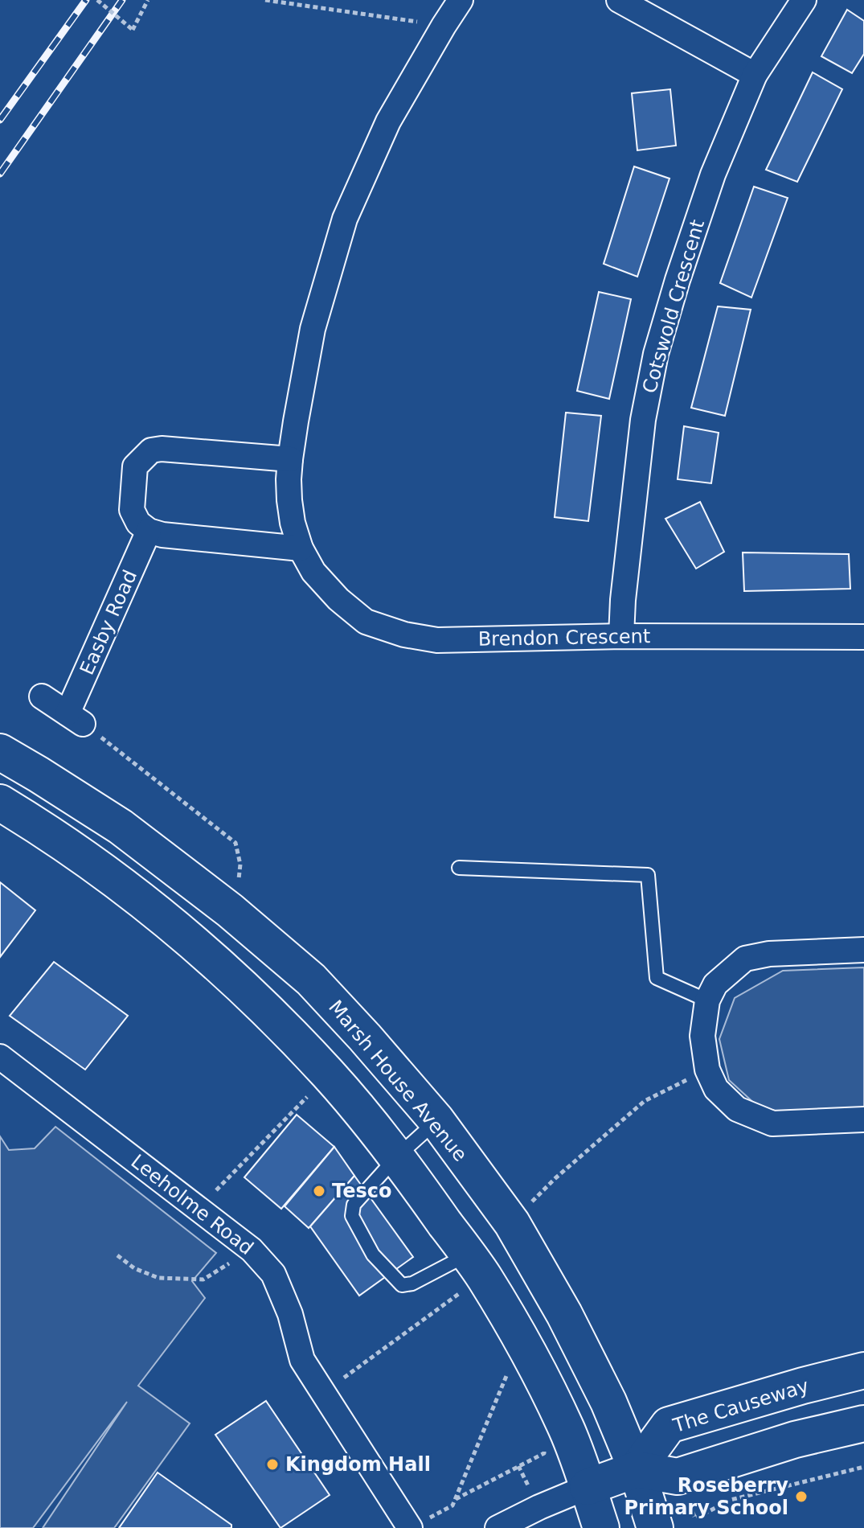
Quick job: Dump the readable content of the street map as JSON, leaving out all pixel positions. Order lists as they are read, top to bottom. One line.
{"streets":{"street":["Cotswold Crescent","Easby Road","Brendon Crescent","Marsh House Avenue","Leeholme Road","The Causeway"]},"crossings":[["Cotswold Crescent","Brendon Crescent"],["Marsh House Avenue","The Causeway"]],"places":["Tesco","Kingdom Hall","Roseberry Primary School"]}
